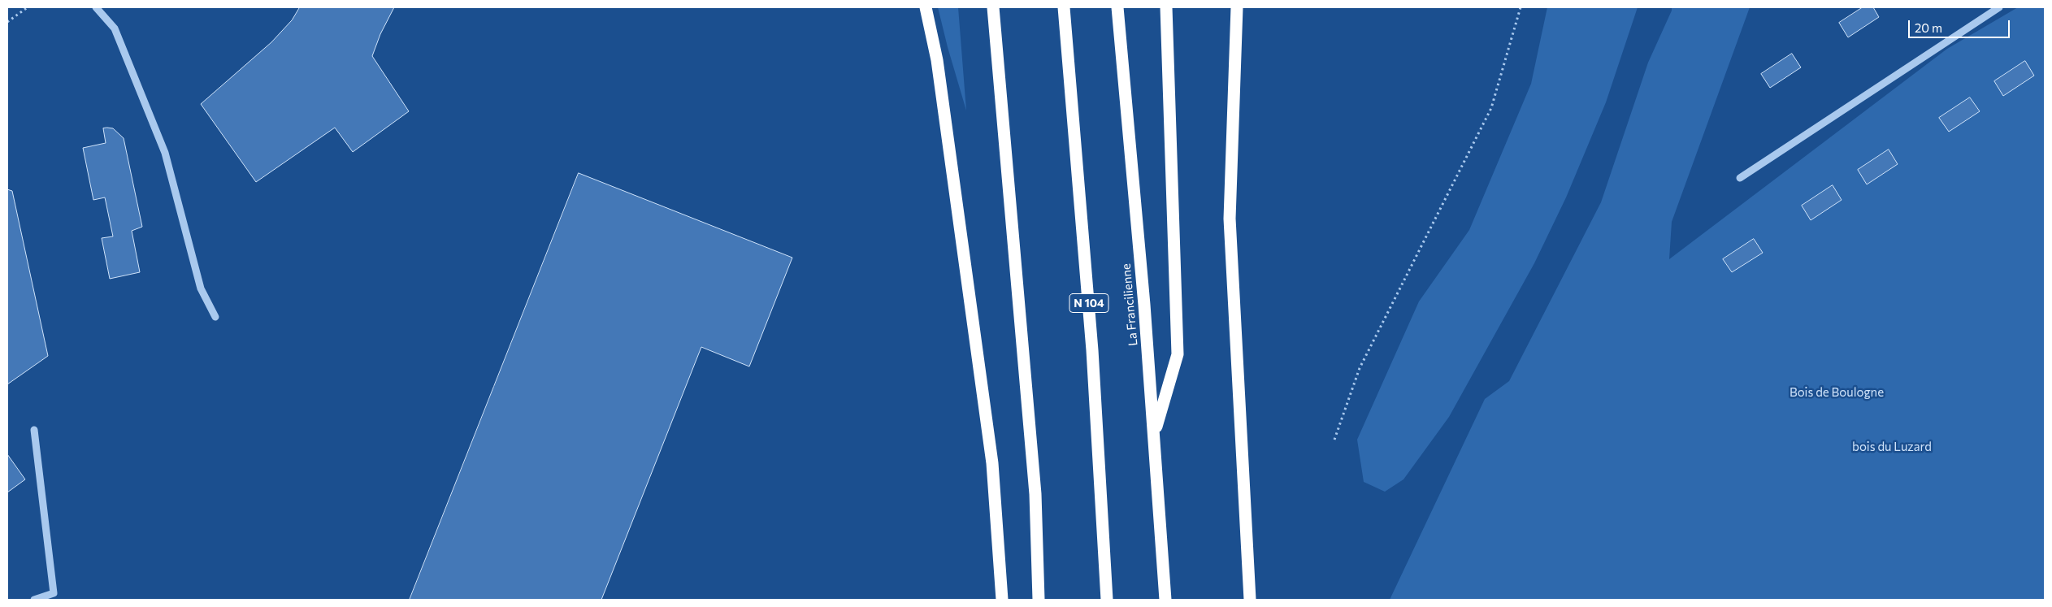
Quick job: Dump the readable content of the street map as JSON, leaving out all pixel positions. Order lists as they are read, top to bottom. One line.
{"streets":{"highway":["N 104","La Francilienne"]},"parks":["Bois de Boulogne","bois du Luzard"],"scale_bar":"20 m"}
